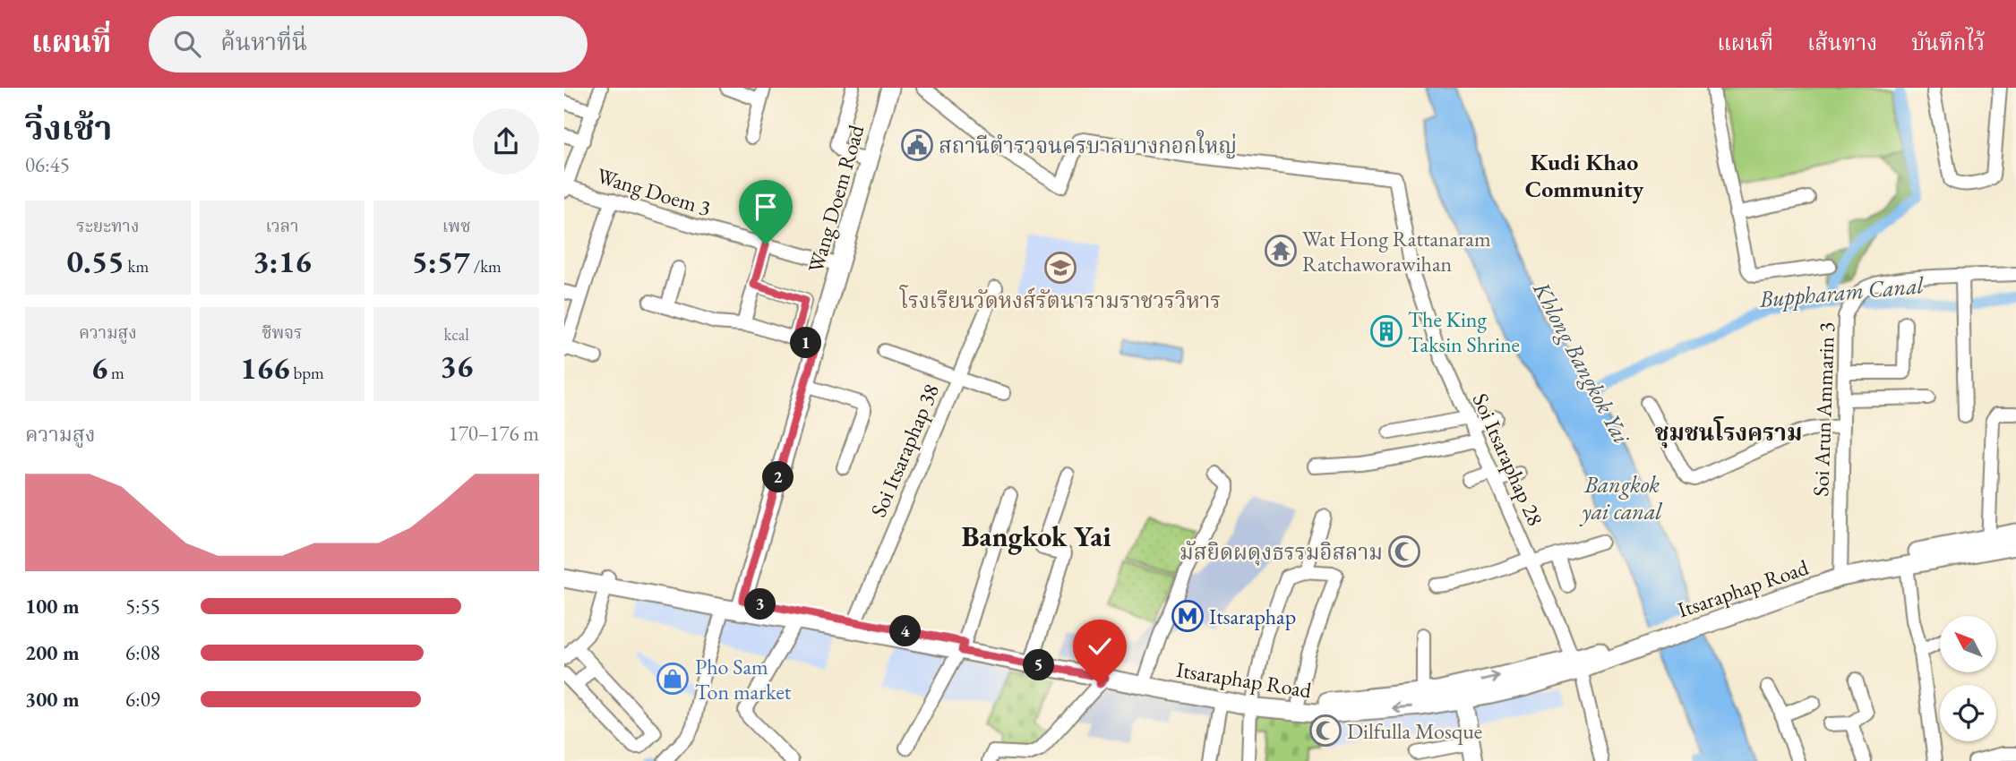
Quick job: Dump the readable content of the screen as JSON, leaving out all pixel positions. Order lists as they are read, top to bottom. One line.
{"streets":{"main road":["Wang Doem Road","Itsaraphap Road"],"street":["Wang Doem 3","Soi Arun Ammarin 3","Soi Itsaraphap 38","Soi Itsaraphap 28"]},"crossings":[["Wang Doem 3","Wang Doem Road"],["Soi Arun Ammarin 3","Itsaraphap Road"],["Soi Itsaraphap 28","Itsaraphap Road"]],"districts":["Kudi Khao Community","ชุมชนโรงคราม","Bangkok Yai"],"water":["Buppharam Canal","Khlong Bangkok Yai","Bangkok yai canal"],"places":{"public building":["สถานีตำรวจนครบาลบางกอกใหญ่"],"temple":["Wat Hong Rattanaram Ratchaworawihan"],"school or university":["โรงเรียนวัดหงส์รัตนารามราชวรวิหาร"],"building":["The King Taksin Shrine"],"mosque":["มัสยิดผดุงธรรมอิสลาม","Dilfulla Mosque"],"metro station":["Itsaraphap"],"shop":["Pho Sam Ton market"]},"north":"top left","page":{"header":"แผนที่","search":"ค้นหาที่นี่","nav":["แผนที่","เส้นทาง","บันทึกไว้"],"heading":["วิ่งเช้า","06:45"],"stats":[["ระยะทาง","0.55 km"],["เวลา","3:16"],["เพซ","5:57 /km"],["ความสูง","6 m"],["ชีพจร","166 bpm"],["kcal","36"]],"pins":["1","2","3","4","5"],"chart":["ความสูง","170–176 m"],"list":[{"name":"100 m","note":"5:55"},{"name":"200 m","note":"6:08"},{"name":"300 m","note":"6:09"}]}}
